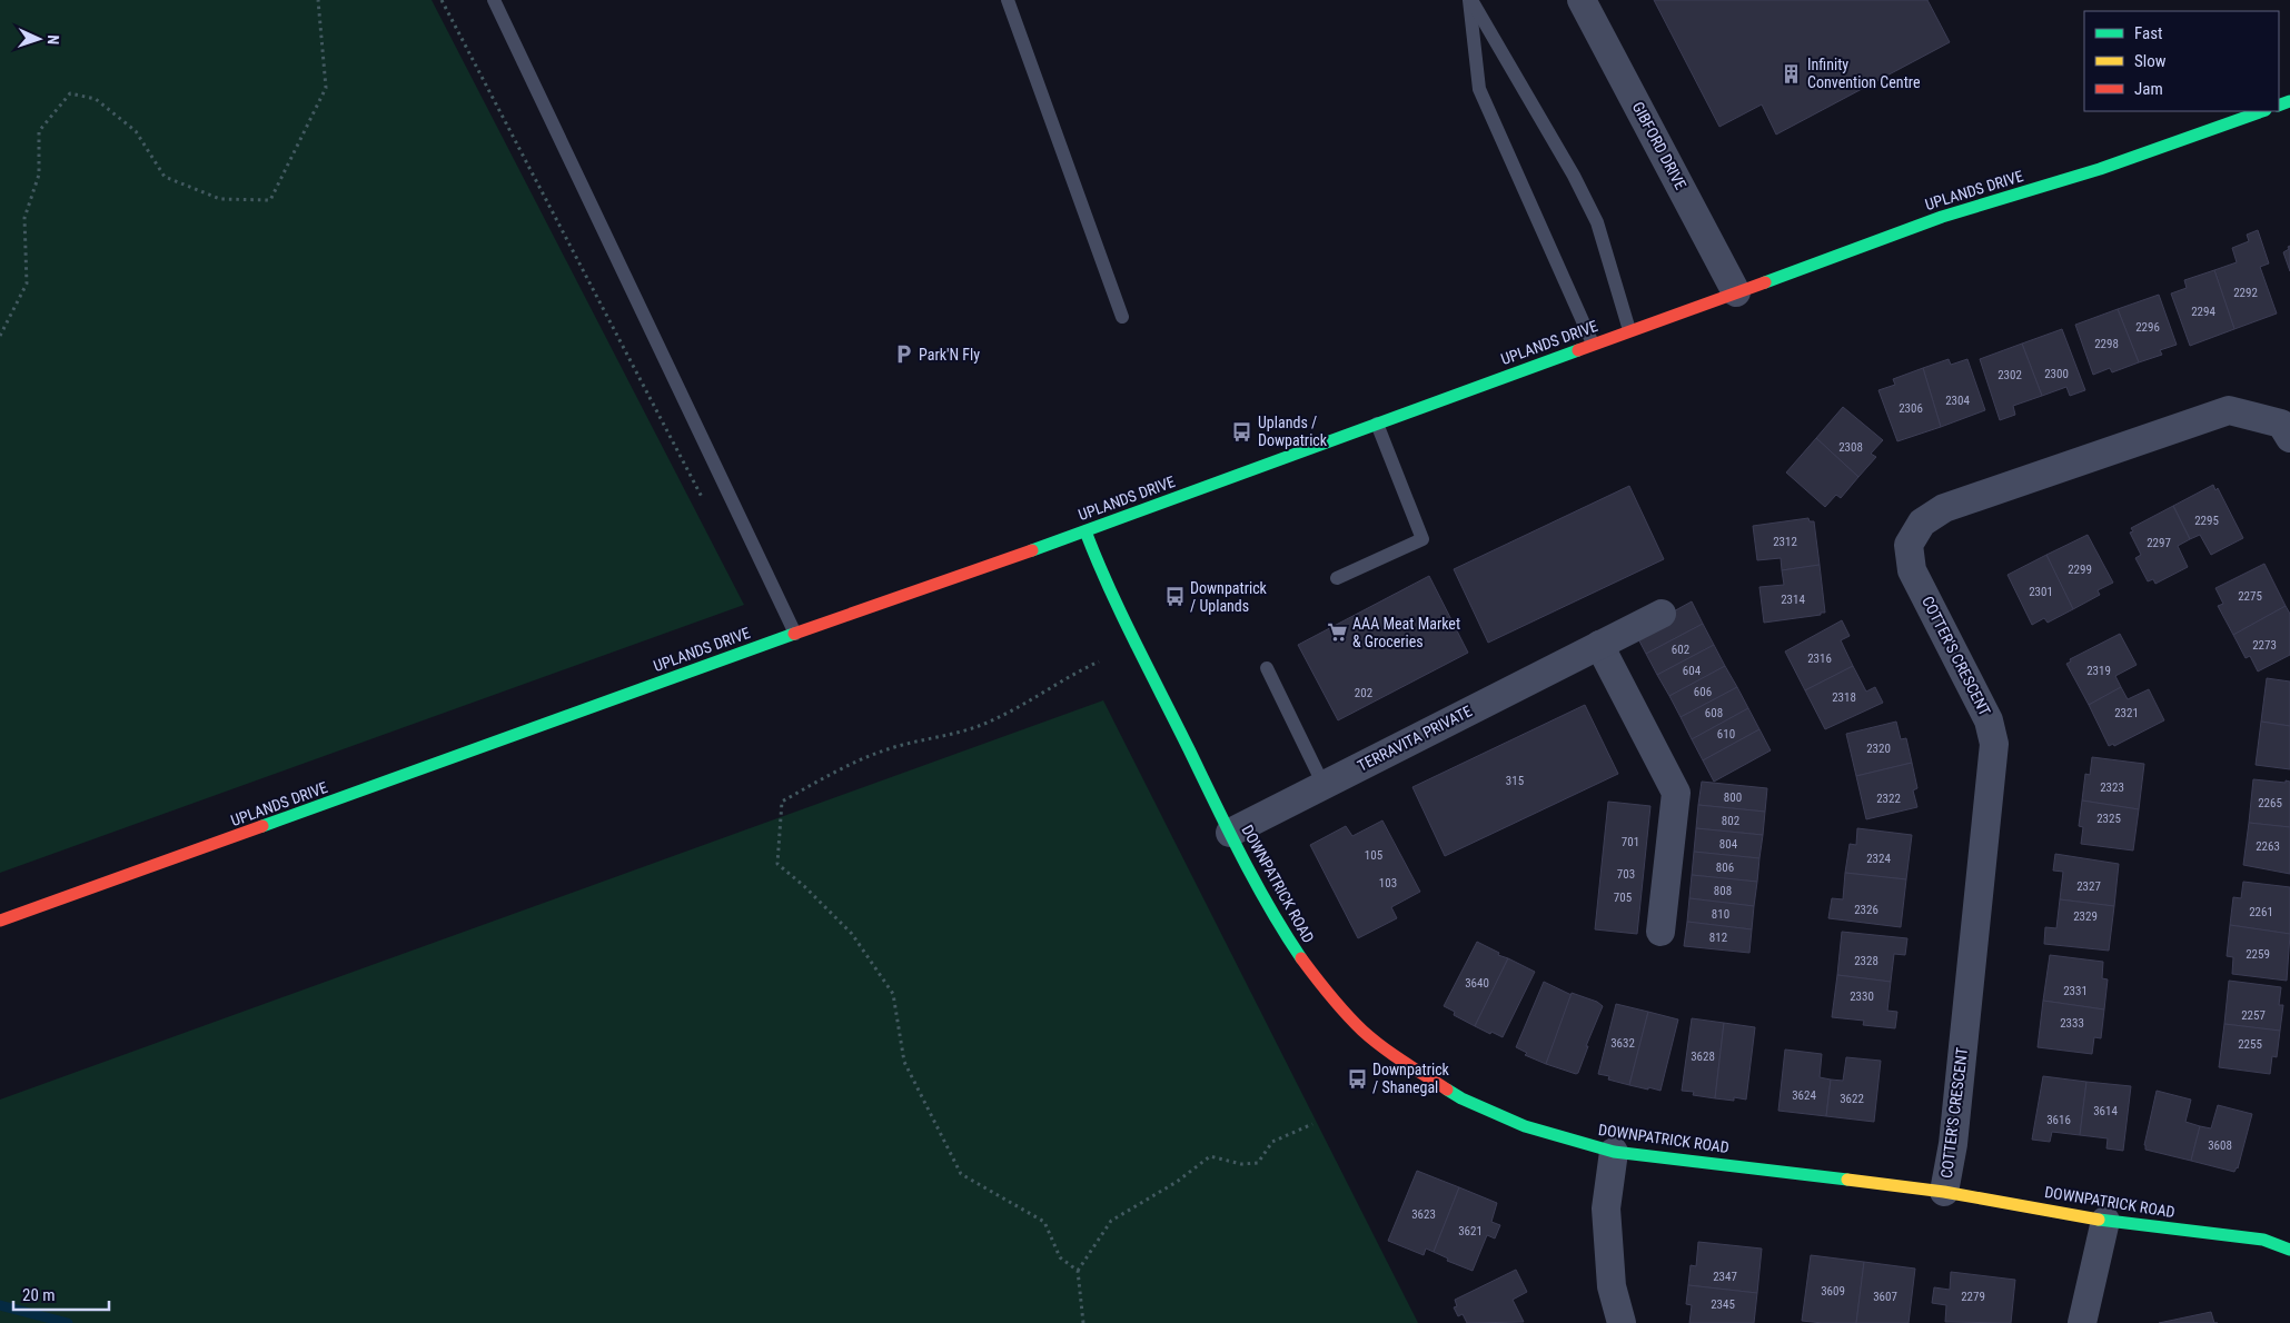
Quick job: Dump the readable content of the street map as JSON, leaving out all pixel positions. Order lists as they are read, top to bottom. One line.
{"streets":{"main road":["UPLANDS DRIVE","DOWNPATRICK ROAD"],"street":["GIBFORD DRIVE","COTTER'S CRESCENT","TERRAVITA PRIVATE"]},"crossings":[["GIBFORD DRIVE","UPLANDS DRIVE"],["UPLANDS DRIVE","DOWNPATRICK ROAD"],["COTTER'S CRESCENT","DOWNPATRICK ROAD"],["TERRAVITA PRIVATE","DOWNPATRICK ROAD"]],"places":{"building":["Infinity Convention Centre"],"parking":["Park'N Fly"],"bus stop":["Uplands / Dowpatrick","Downpatrick / Uplands","Downpatrick / Shanegal"],"supermarket":["AAA Meat Market & Groceries"]},"house_numbers":["2292","2294","2296","2298","2300","2302","2304","2306","2308","2295","2312","2297","2299","2301","2275","2314","2273","602","2316","604","2319","606","202","2318","608","2321","610","2320","315","2323","800","2322","2265","2325","802","701","804","2263","105","2324","806","703","103","2327","808","705","2326","2261","810","2329","812","2259","2328","3640","2331","2330","2257","2333","3632","2255","3628","3624","3622","3614","3616","3608","3623","3621","2347","3609","3607","2279","2345"],"legend":["Fast","Slow","Jam"],"scale_bar":"20 m","north":"right"}
